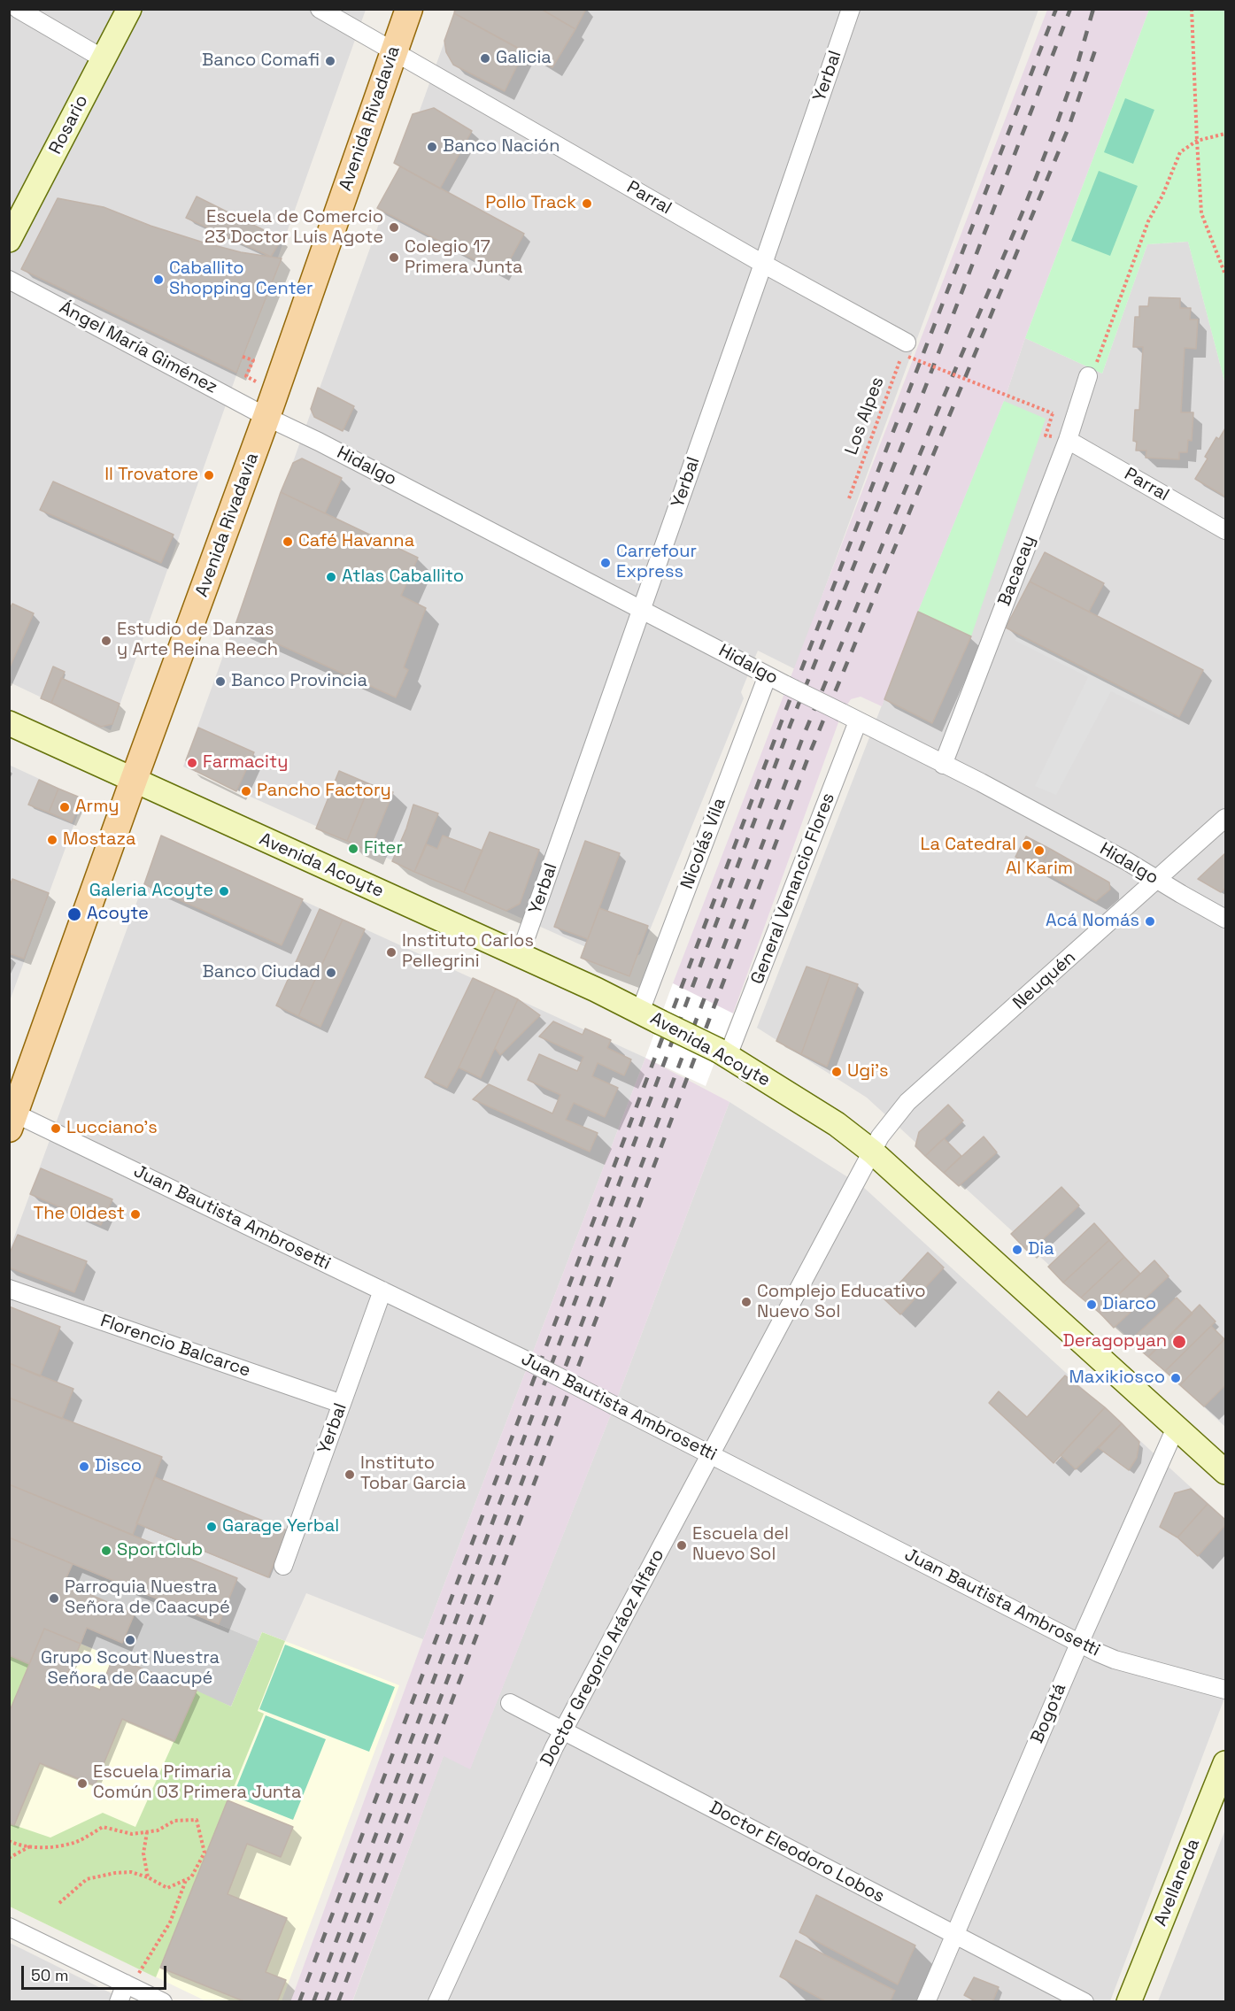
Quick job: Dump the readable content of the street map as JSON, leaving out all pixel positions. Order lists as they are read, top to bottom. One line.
{"streets":{"main road":["Avenida Rivadavia","Rosario","Avenida Acoyte","Avellaneda"],"street":["Yerbal","Parral","Ángel María Giménez","Hidalgo","Bacacay","Nicolás Vila","General Venancio Flores","Neuquén","Juan Bautista Ambrosetti","Florencio Balcarce","Doctor Gregorio Aráoz Alfaro","Bogotá","Doctor Eleodoro Lobos"],"path":["Los Alpes"]},"crossings":[["Yerbal","Parral"],["Yerbal","Hidalgo"],["Yerbal","Avenida Acoyte"],["Yerbal","Juan Bautista Ambrosetti"],["Yerbal","Florencio Balcarce"],["Avenida Rivadavia","Parral"],["Avenida Rivadavia","Ángel María Giménez"],["Avenida Rivadavia","Hidalgo"],["Avenida Rivadavia","Avenida Acoyte"],["Avenida Rivadavia","Juan Bautista Ambrosetti"],["Parral","Los Alpes"],["Parral","Bacacay"],["Ángel María Giménez","Hidalgo"],["Hidalgo","Bacacay"],["Hidalgo","Nicolás Vila"],["Hidalgo","General Venancio Flores"],["Hidalgo","Neuquén"],["Nicolás Vila","Avenida Acoyte"],["Avenida Acoyte","General Venancio Flores"],["Avenida Acoyte","Neuquén"],["Avenida Acoyte","Doctor Gregorio Aráoz Alfaro"],["Avenida Acoyte","Bogotá"],["Neuquén","Doctor Gregorio Aráoz Alfaro"],["Juan Bautista Ambrosetti","Doctor Gregorio Aráoz Alfaro"],["Juan Bautista Ambrosetti","Bogotá"],["Doctor Gregorio Aráoz Alfaro","Doctor Eleodoro Lobos"],["Bogotá","Doctor Eleodoro Lobos"]],"places":["Galicia","Banco Comafi","Banco Nación","Pollo Track","Escuela de Comercio 23 Doctor Luis Agote","Colegio 17 Primera Junta","Caballito Shopping Center","Il Trovatore","Café Havanna","Carrefour Express","Atlas Caballito","Estudio de Danzas y Arte Reina Reech","Banco Provincia","Farmacity","Pancho Factory","Army","Mostaza","La Catedral","Fiter","Al Karim","Galeria Acoyte","Acoyte","Acá Nomás","Instituto Carlos Pellegrini","Banco Ciudad","Ugi's","Lucciano’s","The Oldest","Dia","Complejo Educativo Nuevo Sol","Diarco","Deragopyan","Maxikiosco","Disco","Instituto Tobar Garcia","Garage Yerbal","Escuela del Nuevo Sol","SportClub","Parroquia Nuestra Señora de Caacupé","Grupo Scout Nuestra Señora de Caacupé","Escuela Primaria Común 03 Primera Junta"],"scale_bar":"50 m"}
